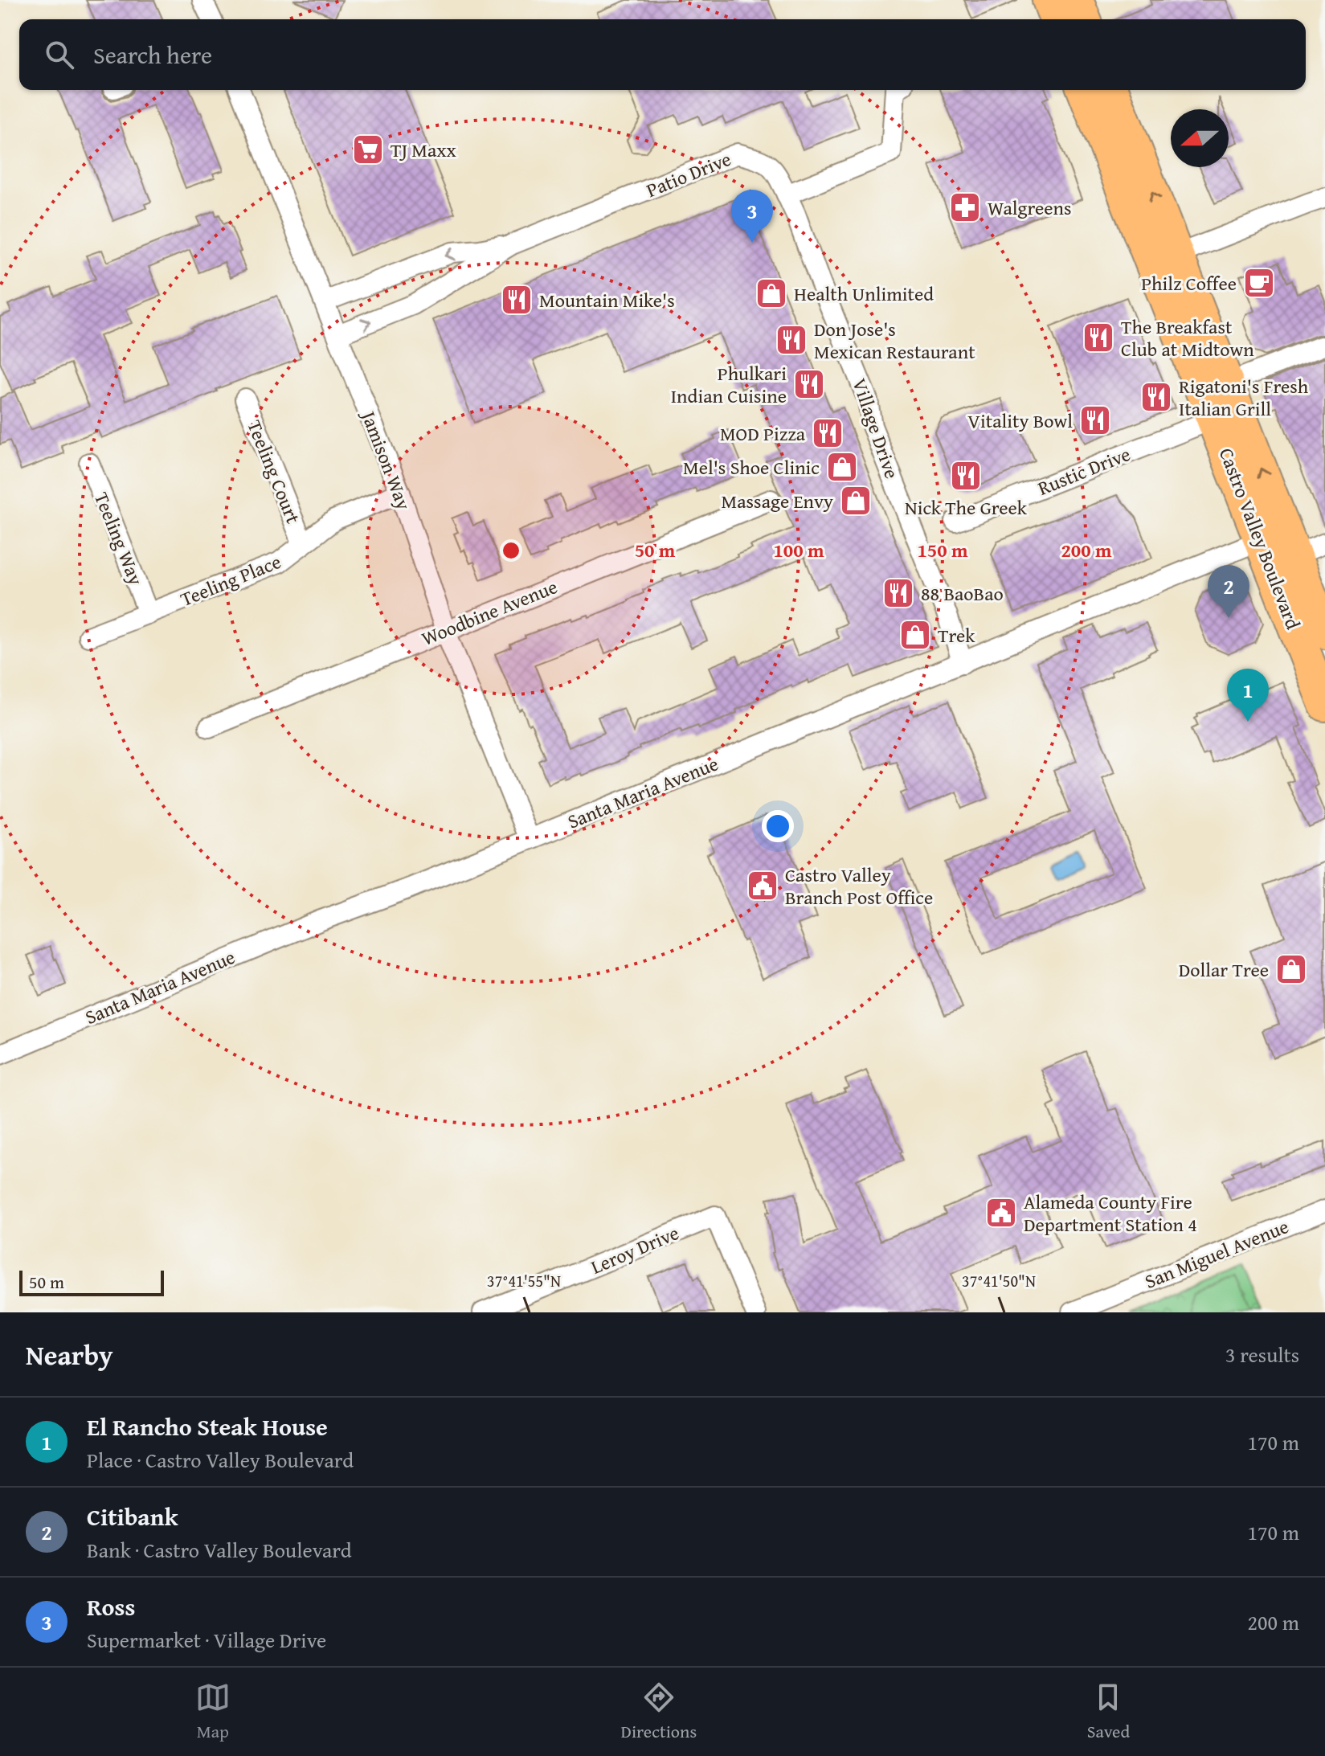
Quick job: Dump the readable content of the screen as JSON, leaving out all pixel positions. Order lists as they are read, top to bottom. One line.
{"streets":{"main road":["Castro Valley Boulevard"],"street":["Patio Drive","Village Drive","Jamison Way","Rustic Drive","Teeling Court","Teeling Way","Teeling Place","Woodbine Avenue","Santa Maria Avenue","Leroy Drive","San Miguel Avenue"]},"crossings":[["Patio Drive","Village Drive"],["Patio Drive","Jamison Way"],["Village Drive","Santa Maria Avenue"],["Jamison Way","Teeling Place"],["Jamison Way","Woodbine Avenue"],["Jamison Way","Santa Maria Avenue"],["Rustic Drive","Castro Valley Boulevard"],["Teeling Court","Teeling Place"],["Teeling Way","Teeling Place"],["Castro Valley Boulevard","Santa Maria Avenue"]],"places":{"supermarket":["TJ Maxx"],"pharmacy":["Walgreens"],"cafe":["Philz Coffee"],"shop":["Health Unlimited","Mel's Shoe Clinic","Massage Envy","Trek","Dollar Tree"],"restaurant":["Mountain Mike's","The Breakfast Club at Midtown","Don Jose's Mexican Restaurant","Phulkari Indian Cuisine","Rigatoni's Fresh Italian Grill","Vitality Bowl","MOD Pizza","Nick The Greek","88 BaoBao"],"public building":["Castro Valley Branch Post Office","Alameda County Fire Department Station 4"]},"scale_bar":"50 m","north":"left","page":{"search":"Search here","pins":["3","2","1"],"scale":"50 m","heading":["Nearby","3 results"],"list":[{"mark":"1","name":"El Rancho Steak House","note":"Place · Castro Valley Boulevard","value":"170 m"},{"mark":"2","name":"Citibank","note":"Bank · Castro Valley Boulevard","value":"170 m"},{"mark":"3","name":"Ross","note":"Supermarket · Village Drive","value":"200 m"}],"nav":["Map","Directions","Saved"]},"coordinates":["37°41'55\"N","37°41'50\"N"],"rings":["50 m","100 m","150 m","200 m"]}
